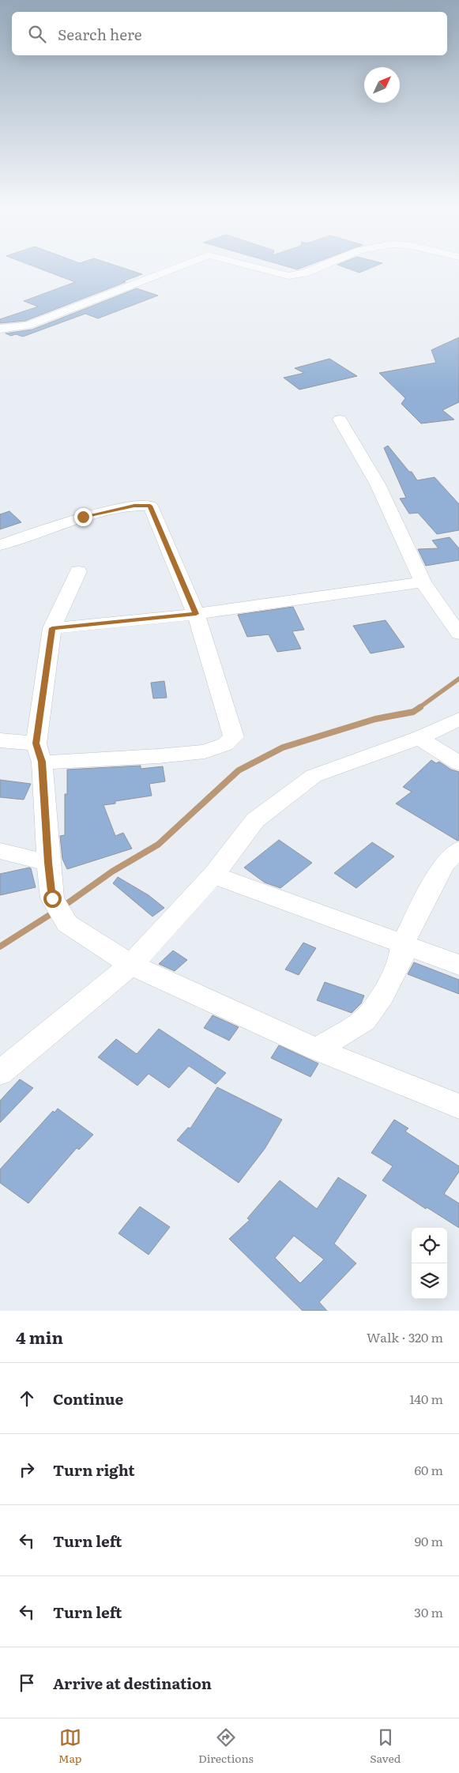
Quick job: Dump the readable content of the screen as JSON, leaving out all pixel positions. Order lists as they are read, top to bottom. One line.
{"north":"top right","page":{"search":"Search here","heading":["4 min","Walk · 320 m"],"list":[["Continue","140 m"],["Turn right","60 m"],["Turn left","90 m"],["Turn left","30 m"],"Arrive at destination"],"nav":["Map","Directions","Saved"]}}
